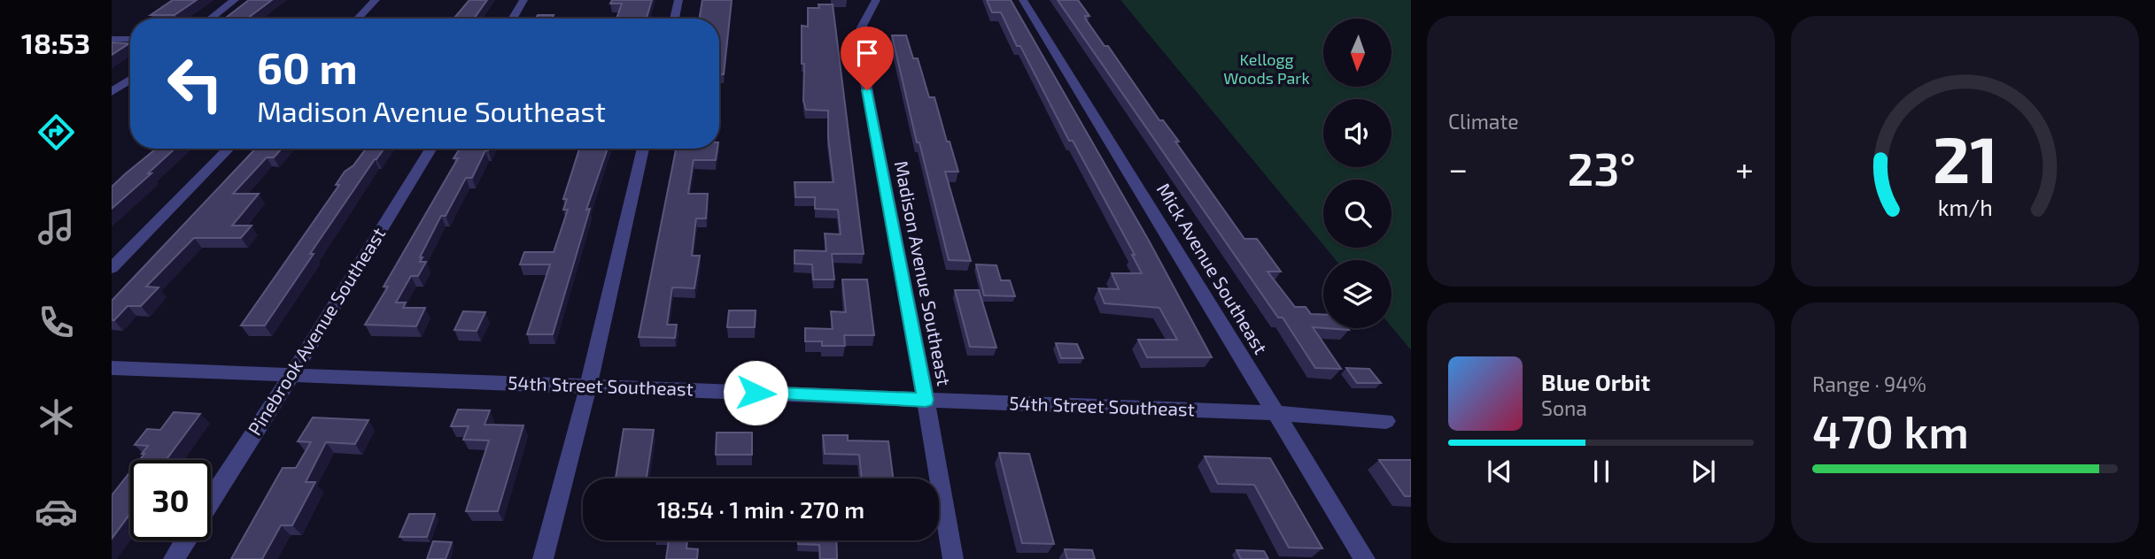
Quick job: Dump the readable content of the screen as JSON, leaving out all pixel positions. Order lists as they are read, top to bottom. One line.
{"streets":{"street":["Mick Avenue Southeast","Madison Avenue Southeast","Pinebrook Avenue Southeast","54th Street Southeast"]},"crossings":[["Mick Avenue Southeast","54th Street Southeast"],["Madison Avenue Southeast","54th Street Southeast"],["Pinebrook Avenue Southeast","54th Street Southeast"]],"parks":["Kellogg Woods Park"],"north":"bottom","page":{"tabs":"18:53","tile":["Climate",["Range · 94%","470 km"]],"turn":["60 m","Madison Avenue Southeast"],"heat":["−","23°","+"],"song":["Blue Orbit","Sona"],"limit":"30","trip":"18:54 · 1 min · 270 m","gauge":["21","km/h"]}}
